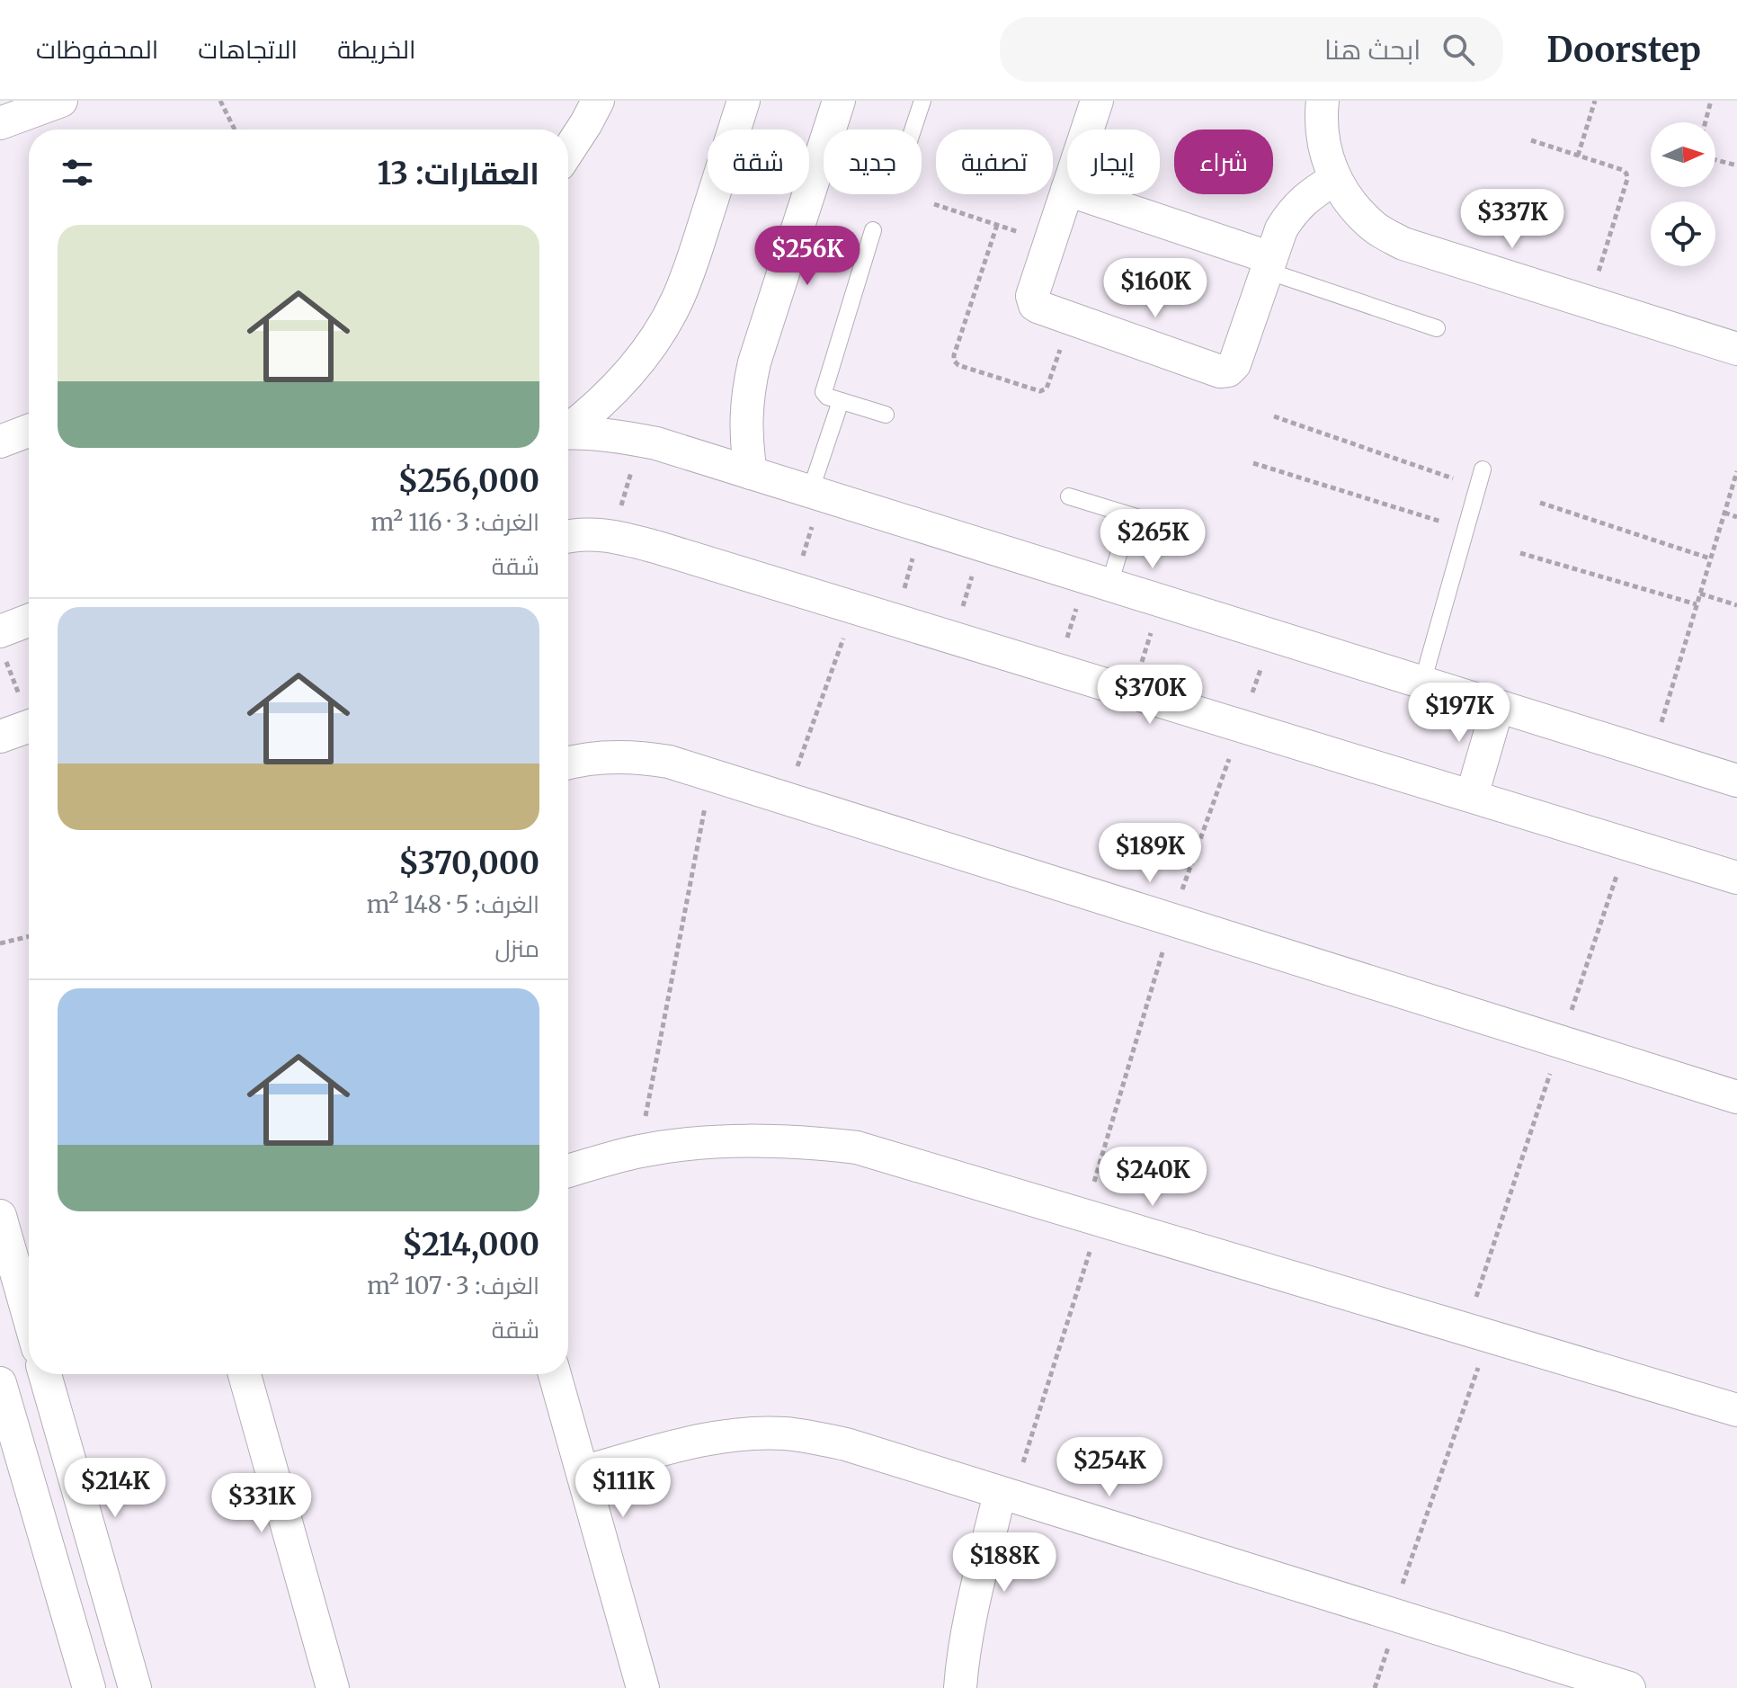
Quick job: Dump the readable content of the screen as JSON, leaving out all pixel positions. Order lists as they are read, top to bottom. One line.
{"north":"right","page":{"header":"Doorstep","search":"ابحث هنا","nav":["الخريطة","الاتجاهات","المحفوظات"],"chip":["شراء","إيجار","تصفية","جديد","شقة"],"heading":"العقارات: 13","price":["$337K","$256K","$160K","$265K","$370K","$197K","$189K","$240K","$254K","$214K","$111K","$331K","$188K"],"list":[{"name":"$256,000","note":"الغرف: 3 · 116 m² · شقة"},{"name":"$370,000","note":"الغرف: 5 · 148 m² · منزل"},{"name":"$214,000","note":"الغرف: 3 · 107 m² · شقة"}]}}
